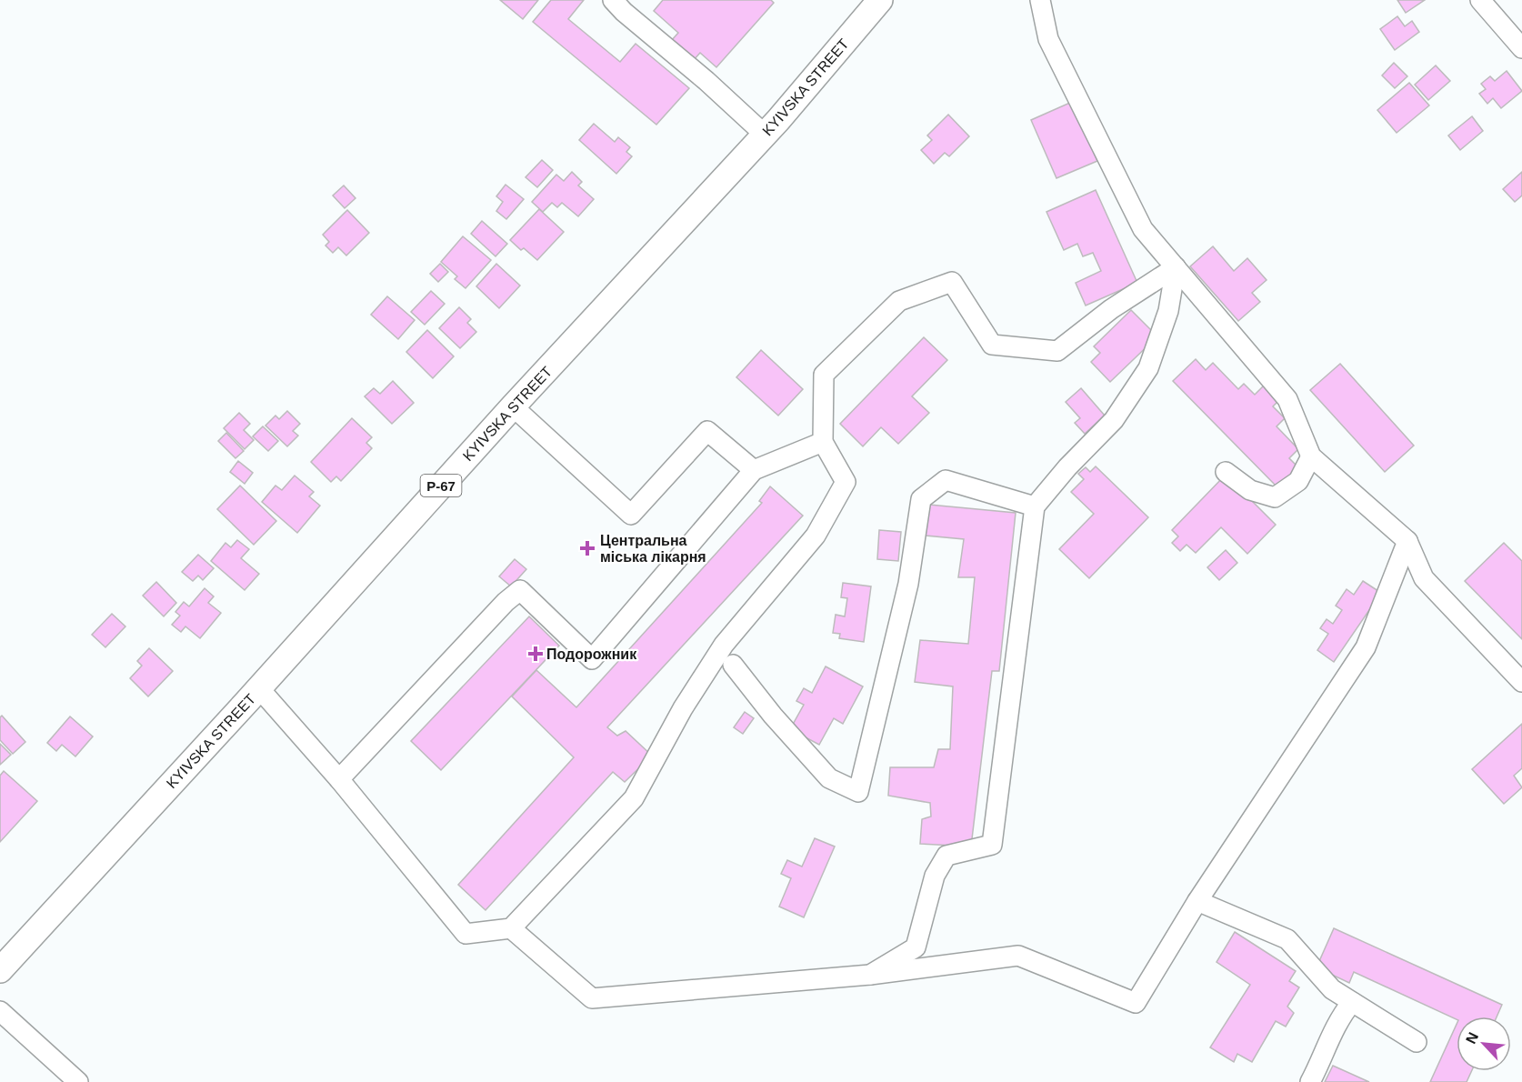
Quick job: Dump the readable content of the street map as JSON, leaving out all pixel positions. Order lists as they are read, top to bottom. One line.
{"streets":{"main road":["KYIVSKA STREET","Р-67"]},"places":{"health":["Центральна міська лікарня","Подорожник"]},"north":"top left"}
